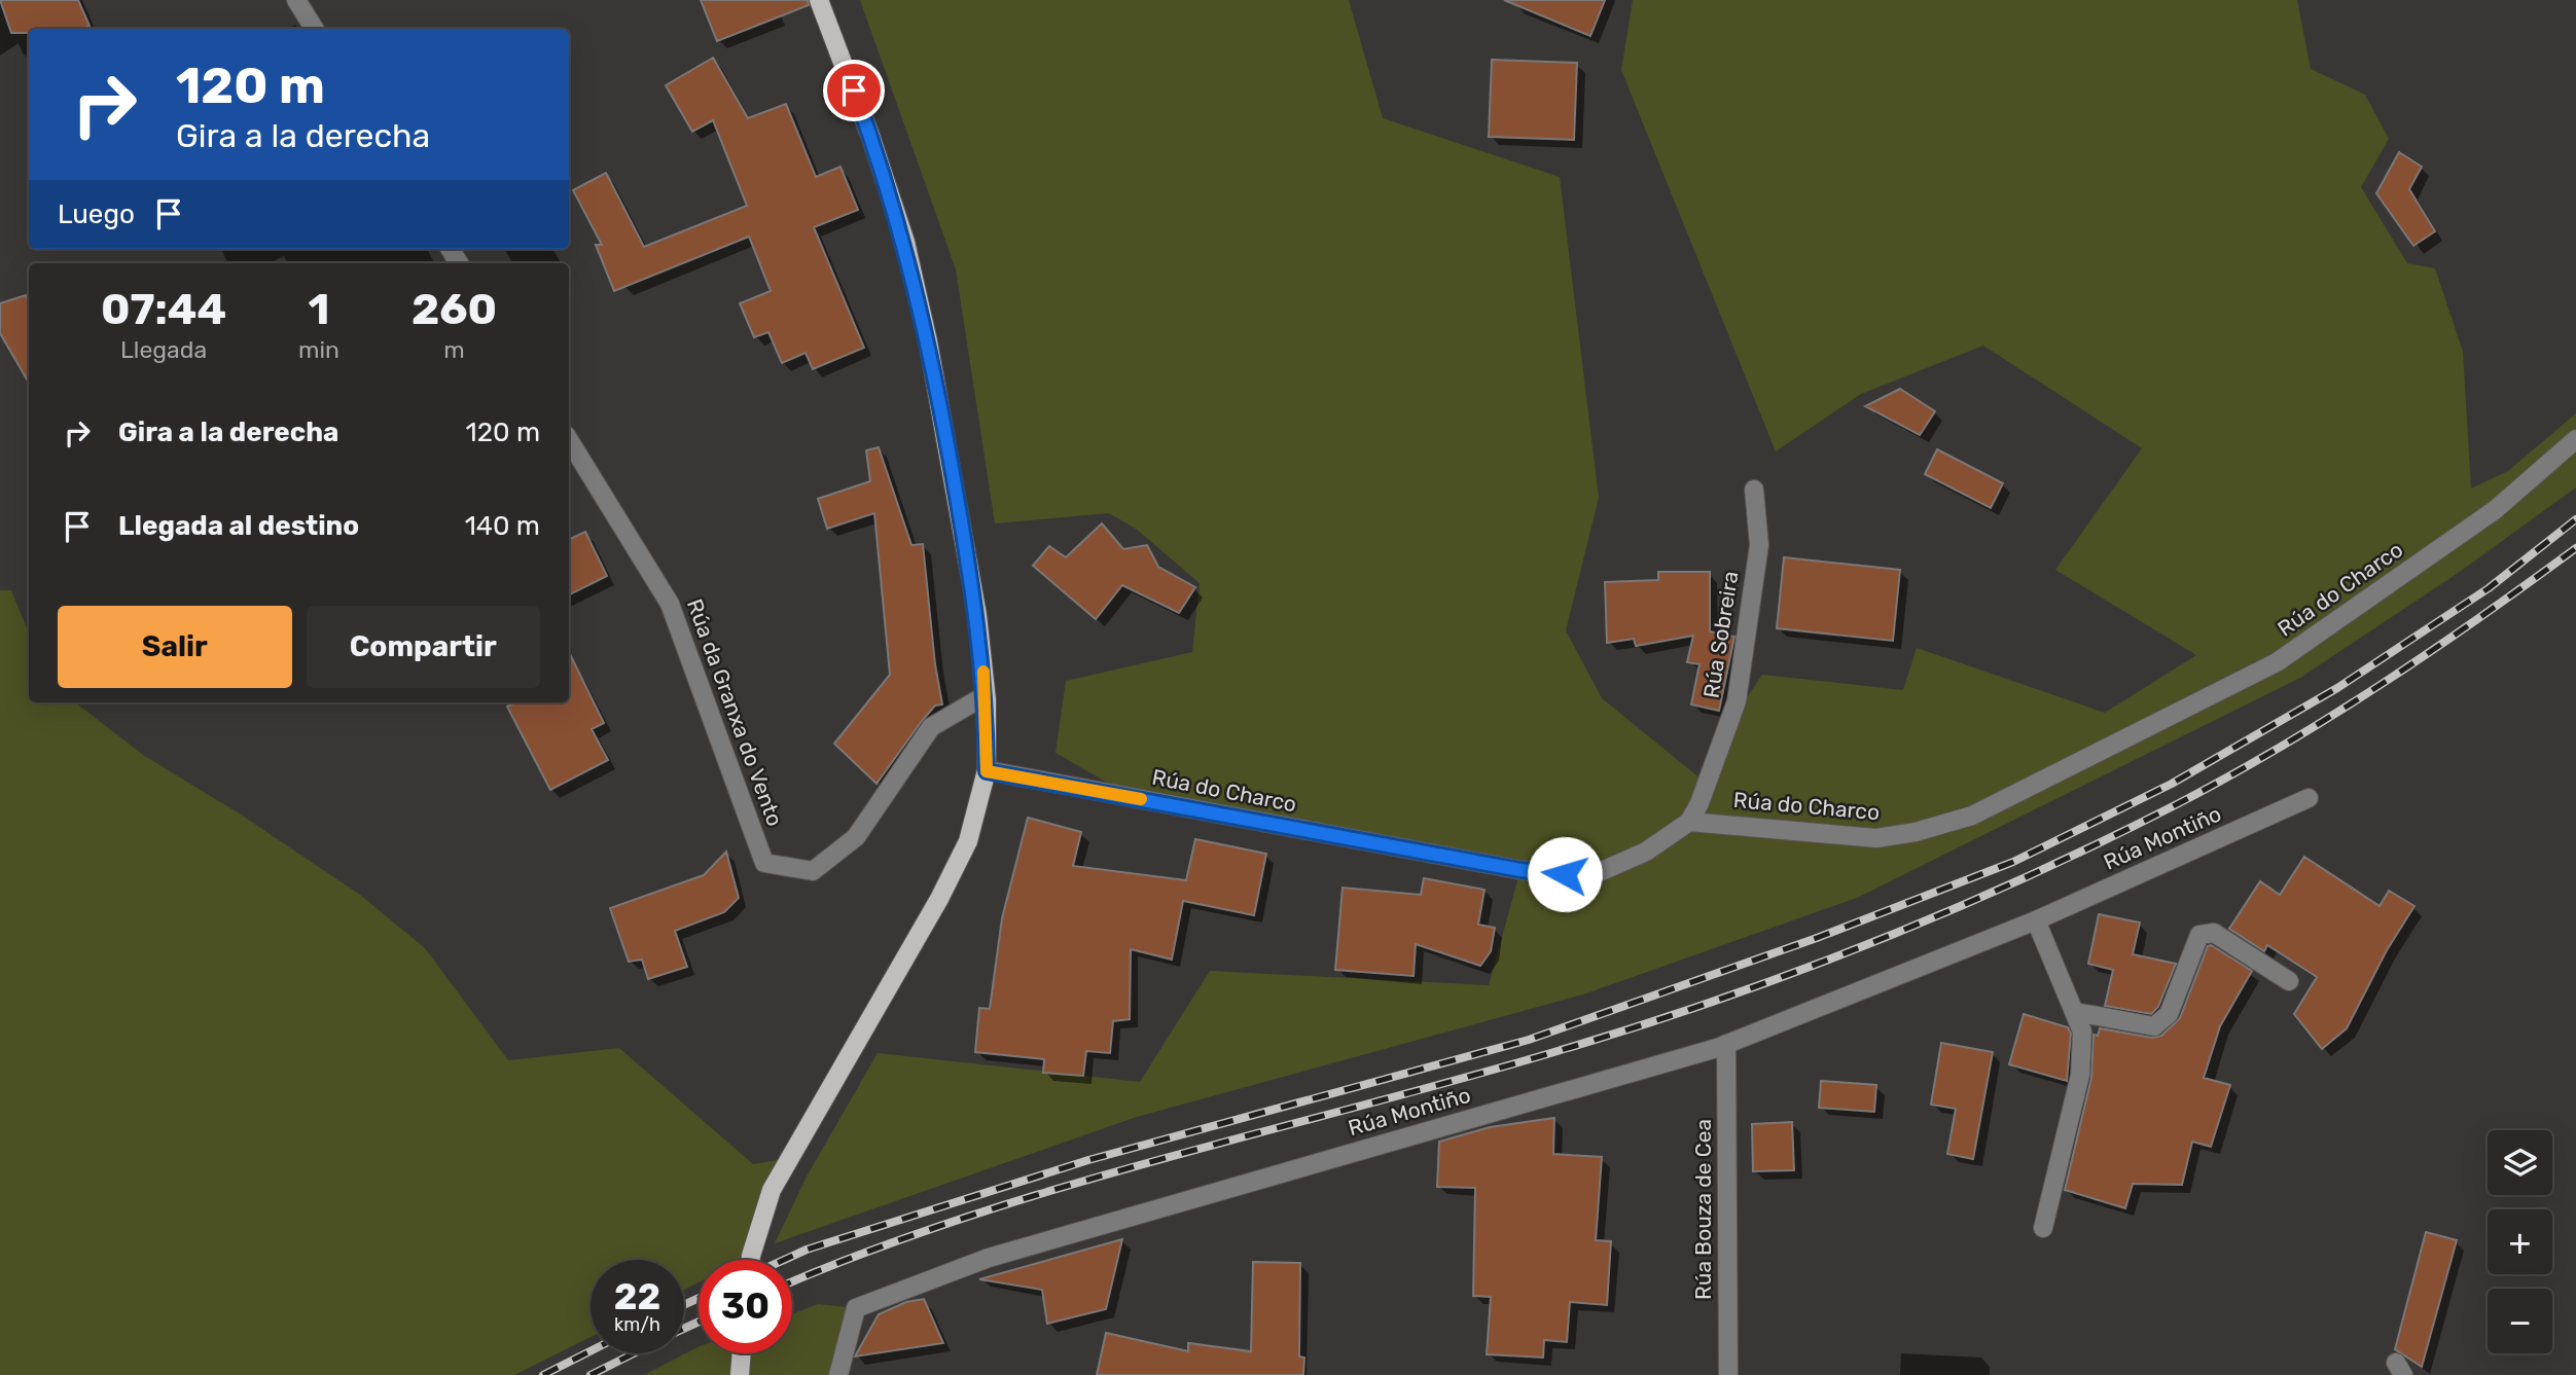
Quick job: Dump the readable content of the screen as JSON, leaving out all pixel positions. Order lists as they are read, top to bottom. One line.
{"streets":{"street":["Rúa do Charco","Rúa Sobreira","Rúa da Granxa do Vento","Rúa Montiño","Rúa Bouza de Cea"]},"crossings":[["Rúa do Charco","Rúa Sobreira"],["Rúa Montiño","Rúa Bouza de Cea"]],"page":{"turn":["120 m","Gira a la derecha"],"then":"Luego","eta":["07:44","Llegada","1","min","260","m"],"list":[{"name":"Gira a la derecha","value":"120 m"},{"name":"Llegada al destino","value":"140 m"}],"buttons":["Salir","Compartir"],"map_buttons":["+","−"],"speed":"22 km/h","limit":"30"}}
